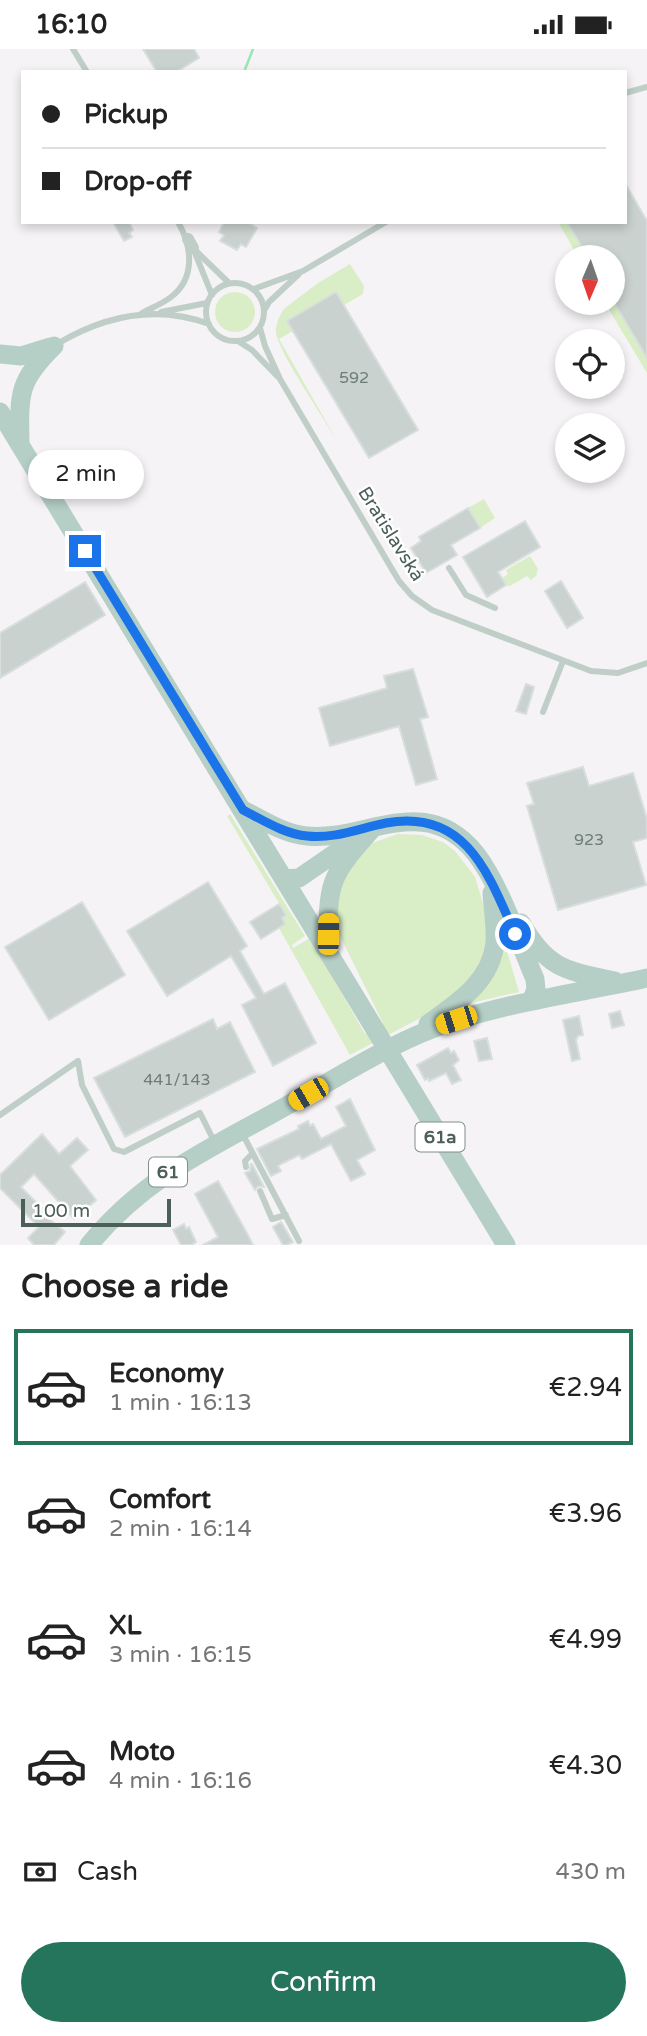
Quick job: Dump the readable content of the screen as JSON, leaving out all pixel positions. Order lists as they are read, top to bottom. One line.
{"streets":{"main road":["61a","61"],"lane":["Bratislavská"]},"house_numbers":["592","923","441/143"],"scale_bar":"100 m","north":"bottom","page":{"status":"16:10","banner":["Pickup","Drop-off"],"bubble":"2 min","scale":"100 m","heading":"Choose a ride","list":[{"name":"Economy","note":"1 min · 16:13","value":"€2.94"},{"name":"Comfort","note":"2 min · 16:14","value":"€3.96"},{"name":"XL","note":"3 min · 16:15","value":"€4.99"},{"name":"Moto","note":"4 min · 16:16","value":"€4.30"}],"pay":["Cash","430 m"],"buttons":"Confirm"}}
